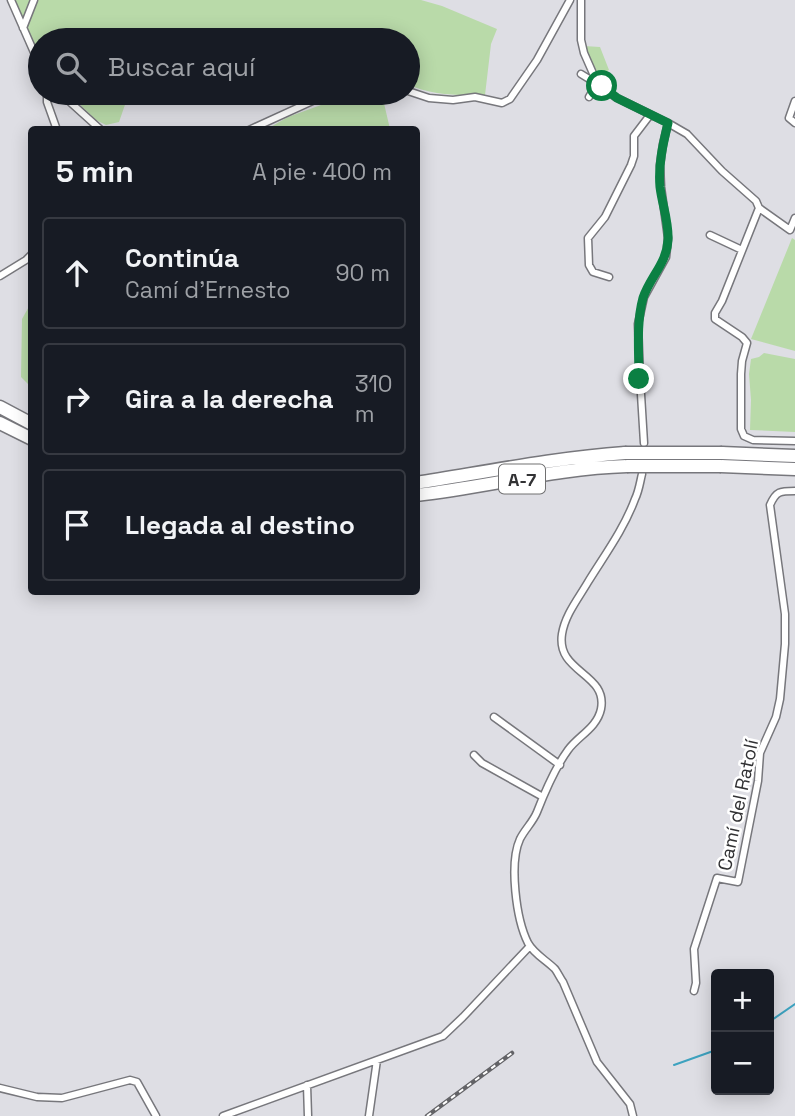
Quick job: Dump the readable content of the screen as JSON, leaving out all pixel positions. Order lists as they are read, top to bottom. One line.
{"streets":{"highway":["A-7"],"street":["Camí del Ratolí"]},"page":{"search":"Buscar aquí","heading":["5 min","A pie · 400 m"],"list":[["Continúa","Camí d'Ernesto","90 m"],["Gira a la derecha","310 m"],"Llegada al destino"],"map_buttons":["+","−"]}}
